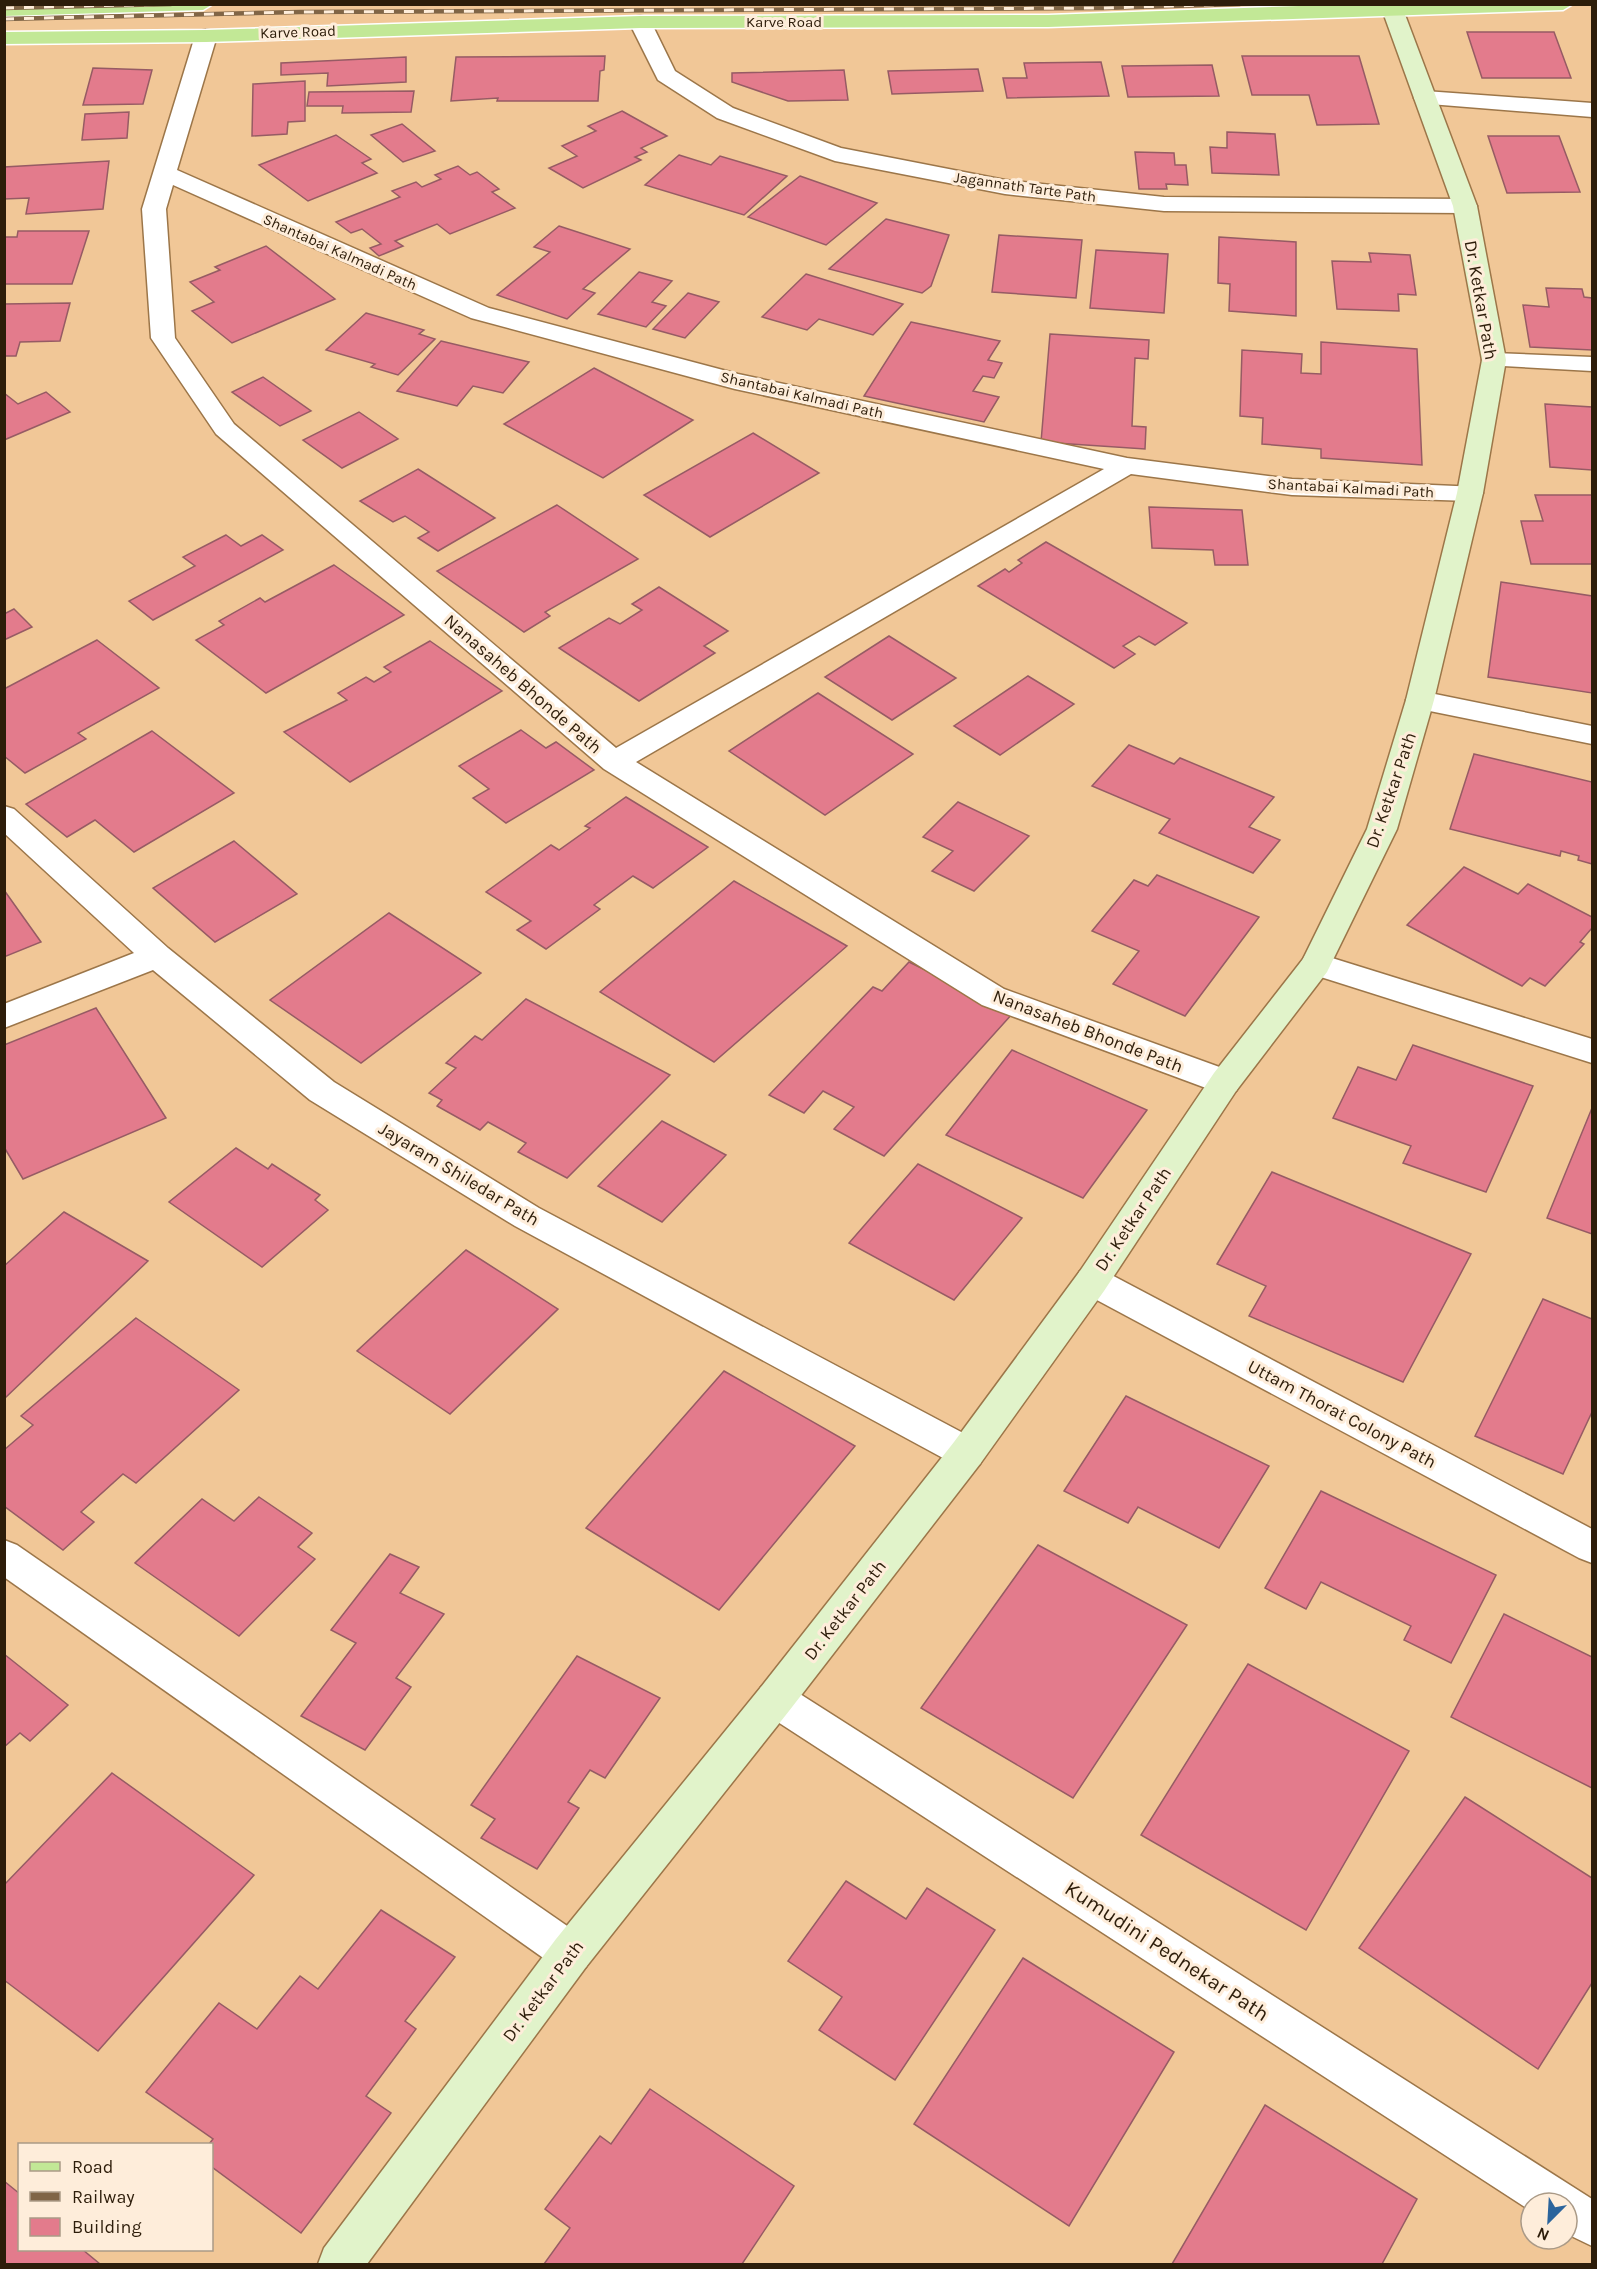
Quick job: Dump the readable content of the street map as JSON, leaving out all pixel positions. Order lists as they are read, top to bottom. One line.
{"streets":{"main road":["Karve Road"],"street":["Jagannath Tarte Path","Shantabai Kalmadi Path","Dr. Ketkar Path","Nanasaheb Bhonde Path","Jayaram Shiledar Path","Uttam Thorat Colony Path","Kumudini Pednekar Path"]},"crossings":[["Karve Road","Jagannath Tarte Path"],["Karve Road","Dr. Ketkar Path"],["Karve Road","Nanasaheb Bhonde Path"],["Jagannath Tarte Path","Dr. Ketkar Path"],["Shantabai Kalmadi Path","Dr. Ketkar Path"],["Shantabai Kalmadi Path","Nanasaheb Bhonde Path"],["Dr. Ketkar Path","Nanasaheb Bhonde Path"],["Dr. Ketkar Path","Jayaram Shiledar Path"],["Dr. Ketkar Path","Uttam Thorat Colony Path"],["Dr. Ketkar Path","Kumudini Pednekar Path"]],"legend":["Road","Railway","Building"],"north":"bottom left"}
